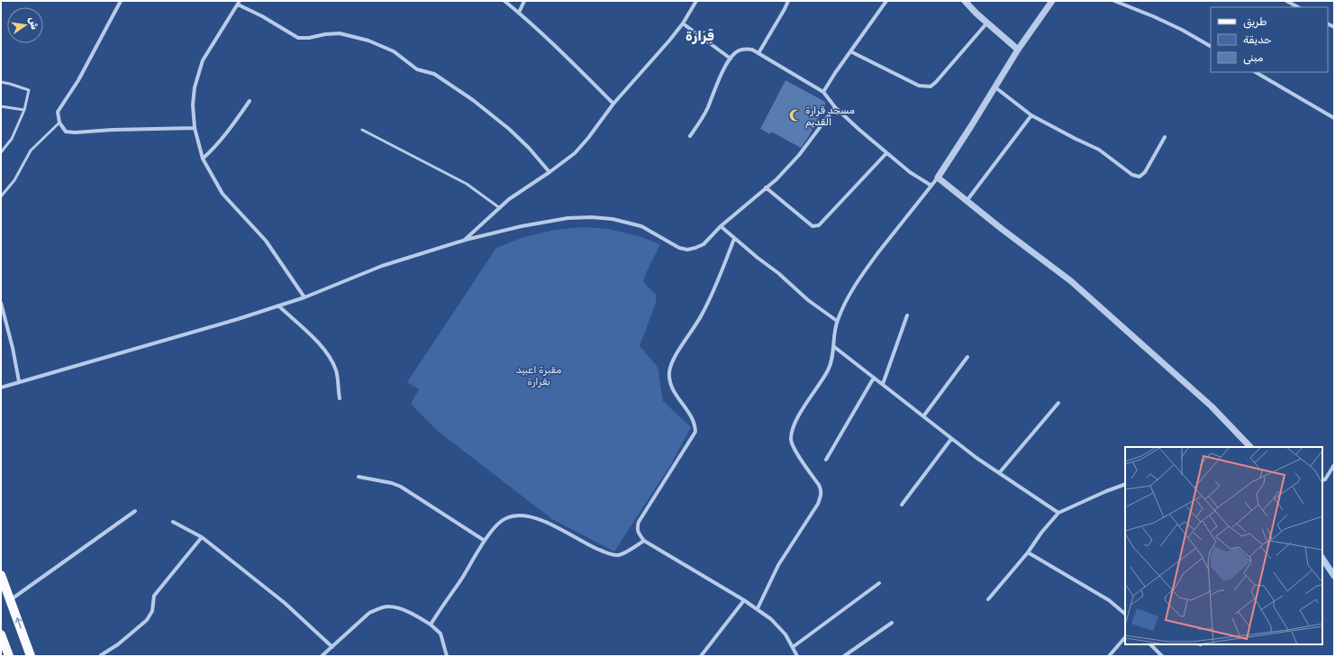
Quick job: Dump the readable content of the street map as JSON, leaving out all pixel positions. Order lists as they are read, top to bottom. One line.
{"districts":["قِرَارَة"],"parks":["مقبرة اعبيد بقرارة"],"places":{"mosque":["مسجد قرارة القديم"]},"legend":["طريق","حديقة","مبنى"],"north":"right"}
